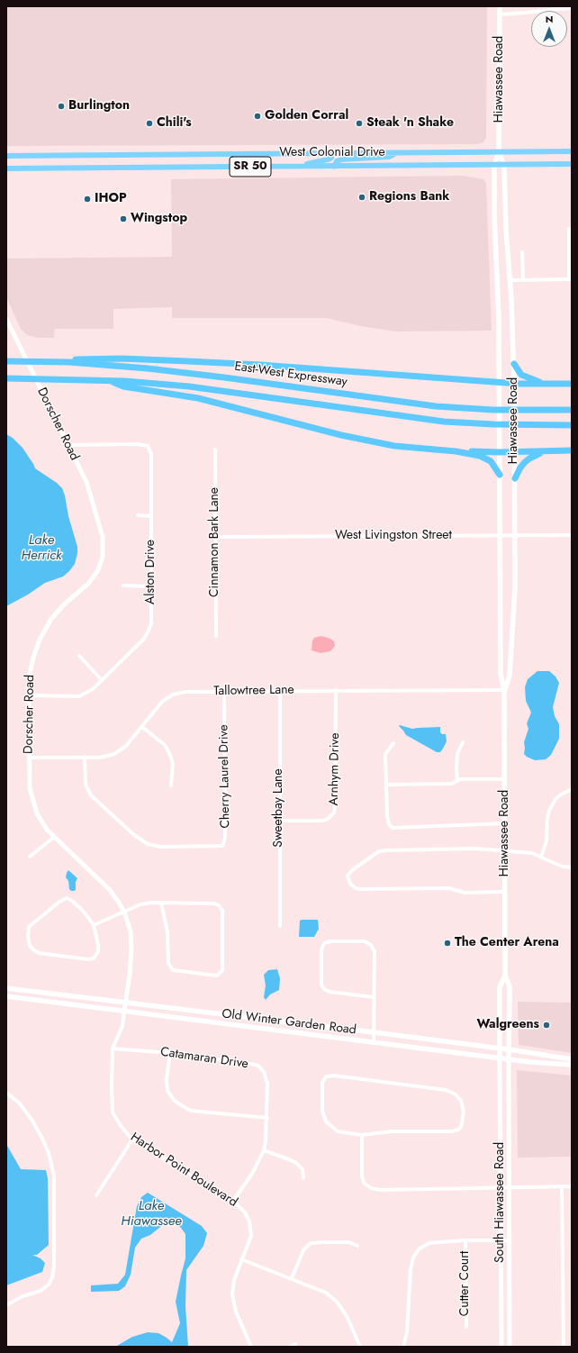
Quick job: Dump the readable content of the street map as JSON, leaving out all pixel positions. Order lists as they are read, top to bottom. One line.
{"streets":{"highway":["West Colonial Drive","SR 50","East-West Expressway"],"main road":["Hiawassee Road","Old Winter Garden Road"],"street":["Dorscher Road","West Livingston Street","Cinnamon Bark Lane","Alston Drive","Tallowtree Lane","Arnhym Drive","Cherry Laurel Drive","Sweetbay Lane","Catamaran Drive","Harbor Point Boulevard","South Hiawassee Road","Cutter Court"]},"crossings":[["Hiawassee Road","West Colonial Drive"],["Hiawassee Road","West Livingston Street"],["Hiawassee Road","Tallowtree Lane"],["Hiawassee Road","Old Winter Garden Road"],["Hiawassee Road","South Hiawassee Road"],["Dorscher Road","Alston Drive"],["Dorscher Road","Tallowtree Lane"],["Dorscher Road","Old Winter Garden Road"],["Dorscher Road","Harbor Point Boulevard"],["West Livingston Street","Cinnamon Bark Lane"],["Tallowtree Lane","Arnhym Drive"],["Tallowtree Lane","Cherry Laurel Drive"],["Tallowtree Lane","Sweetbay Lane"],["Arnhym Drive","Sweetbay Lane"],["Old Winter Garden Road","Harbor Point Boulevard"],["Old Winter Garden Road","South Hiawassee Road"],["Catamaran Drive","Harbor Point Boulevard"]],"water":["Lake Herrick","Lake Hiawassee"],"places":["Burlington","Golden Corral","Chili's","Steak 'n Shake","Regions Bank","IHOP","Wingstop","The Center Arena","Walgreens"],"north":"top"}
